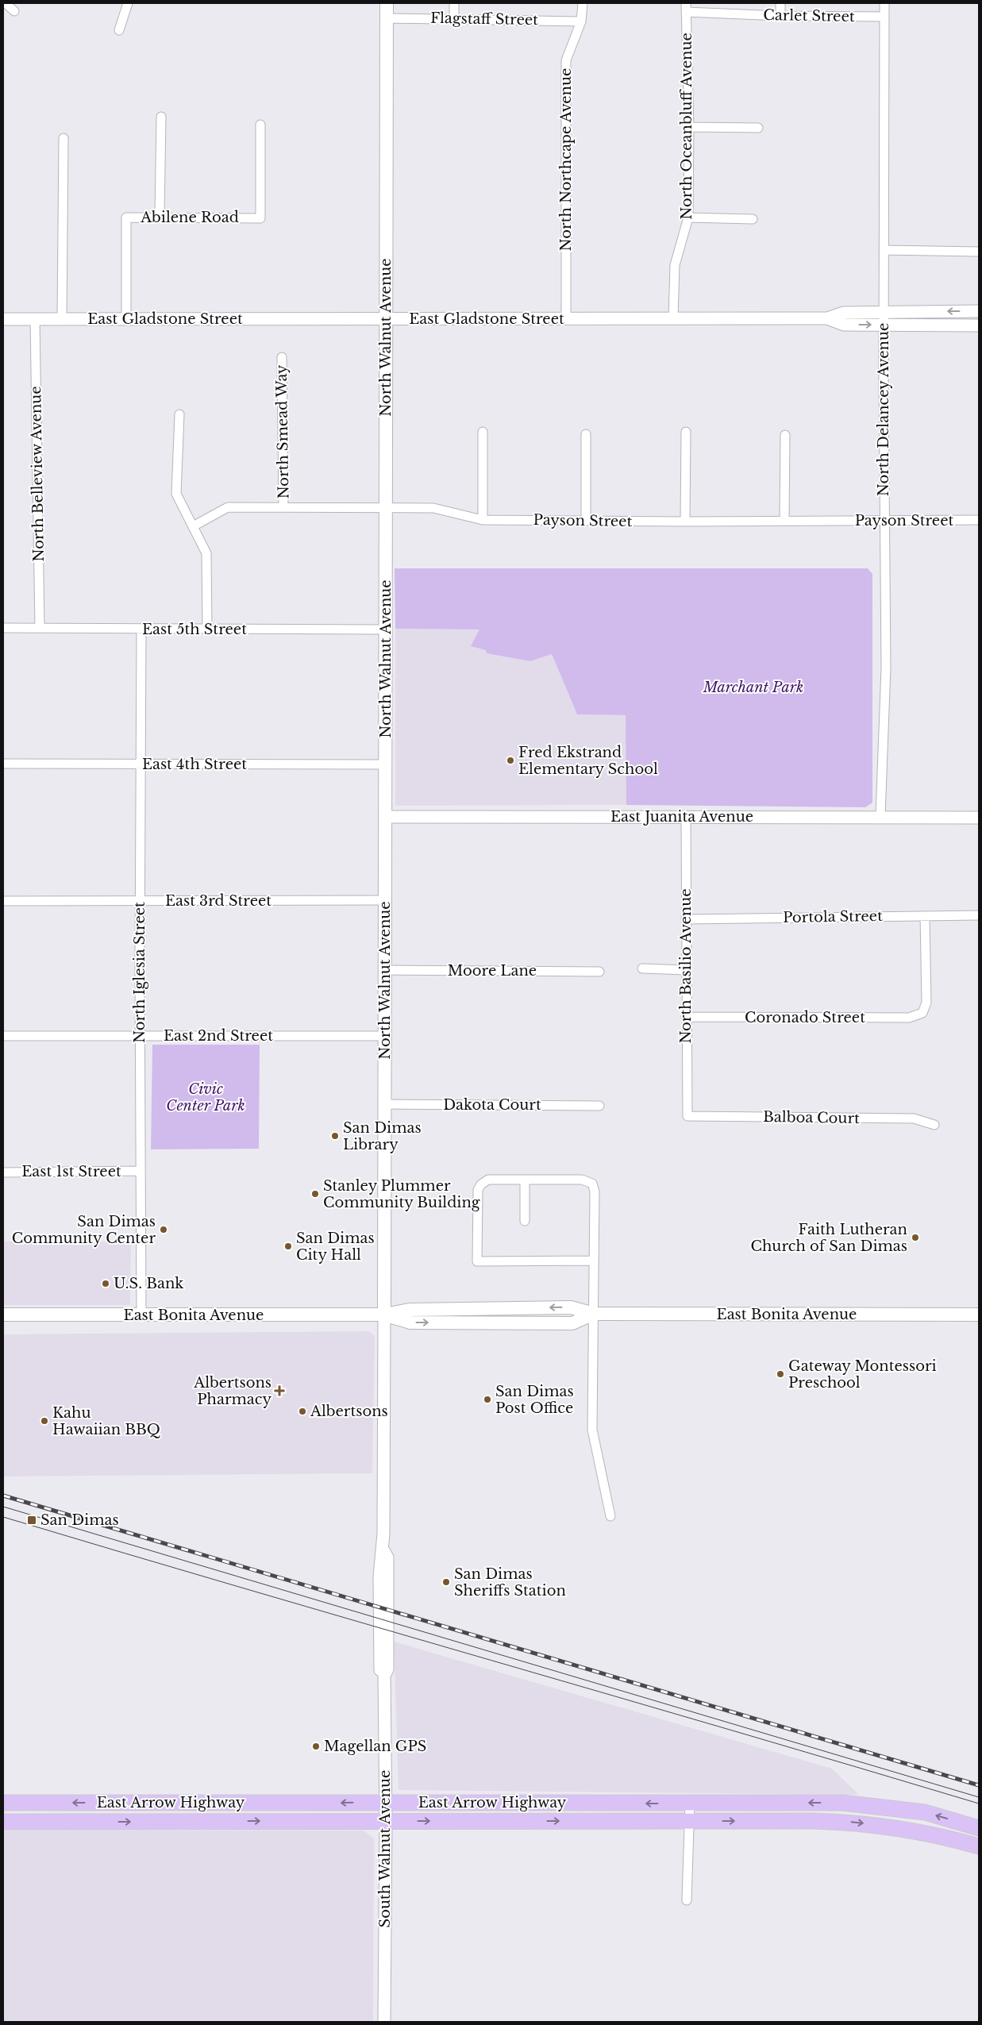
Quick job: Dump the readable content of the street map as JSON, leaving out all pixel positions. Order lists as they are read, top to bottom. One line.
{"streets":{"main road":["North Walnut Avenue","East Bonita Avenue","East Arrow Highway"],"street":["Carlet Street","Flagstaff Street","North Oceanbluff Avenue","North Northcape Avenue","Abilene Road","East Gladstone Street","North Delancey Avenue","North Smead Way","North Belleview Avenue","Payson Street","East 5th Street","East 4th Street","East Juanita Avenue","East 3rd Street","Portola Street","North Basilio Avenue","Moore Lane","North Iglesia Street","Coronado Street","East 2nd Street","Dakota Court","Balboa Court","East 1st Street","South Walnut Avenue"]},"crossings":[["Carlet Street","North Oceanbluff Avenue"],["Carlet Street","North Delancey Avenue"],["Flagstaff Street","North Northcape Avenue"],["Flagstaff Street","North Walnut Avenue"],["North Oceanbluff Avenue","East Gladstone Street"],["North Northcape Avenue","East Gladstone Street"],["Abilene Road","East Gladstone Street"],["East Gladstone Street","North Walnut Avenue"],["East Gladstone Street","North Delancey Avenue"],["East Gladstone Street","North Belleview Avenue"],["North Walnut Avenue","Payson Street"],["North Walnut Avenue","East 5th Street"],["North Walnut Avenue","East 4th Street"],["North Walnut Avenue","East Juanita Avenue"],["North Walnut Avenue","East 3rd Street"],["North Walnut Avenue","Moore Lane"],["North Walnut Avenue","East 2nd Street"],["North Walnut Avenue","Dakota Court"],["North Walnut Avenue","East Bonita Avenue"],["North Walnut Avenue","South Walnut Avenue"],["North Delancey Avenue","Payson Street"],["North Delancey Avenue","East Juanita Avenue"],["North Smead Way","Payson Street"],["North Belleview Avenue","East 5th Street"],["East 5th Street","North Iglesia Street"],["East 4th Street","North Iglesia Street"],["East Juanita Avenue","North Basilio Avenue"],["East 3rd Street","North Iglesia Street"],["Portola Street","North Basilio Avenue"],["Portola Street","Coronado Street"],["North Basilio Avenue","Coronado Street"],["North Basilio Avenue","Balboa Court"],["North Iglesia Street","East 2nd Street"],["North Iglesia Street","East 1st Street"],["North Iglesia Street","East Bonita Avenue"],["East Bonita Avenue","South Walnut Avenue"],["East Arrow Highway","South Walnut Avenue"]],"parks":["Marchant Park","Civic Center Park"],"places":{"other":["Fred Ekstrand Elementary School","San Dimas Library","Stanley Plummer Community Building","San Dimas Community Center","Faith Lutheran Church of San Dimas","San Dimas City Hall","U.S. Bank","Gateway Montessori Preschool","San Dimas Post Office","Albertsons","Kahu Hawaiian BBQ","San Dimas Sheriffs Station","Magellan GPS"],"health":["Albertsons Pharmacy"],"transit":["San Dimas"]}}
